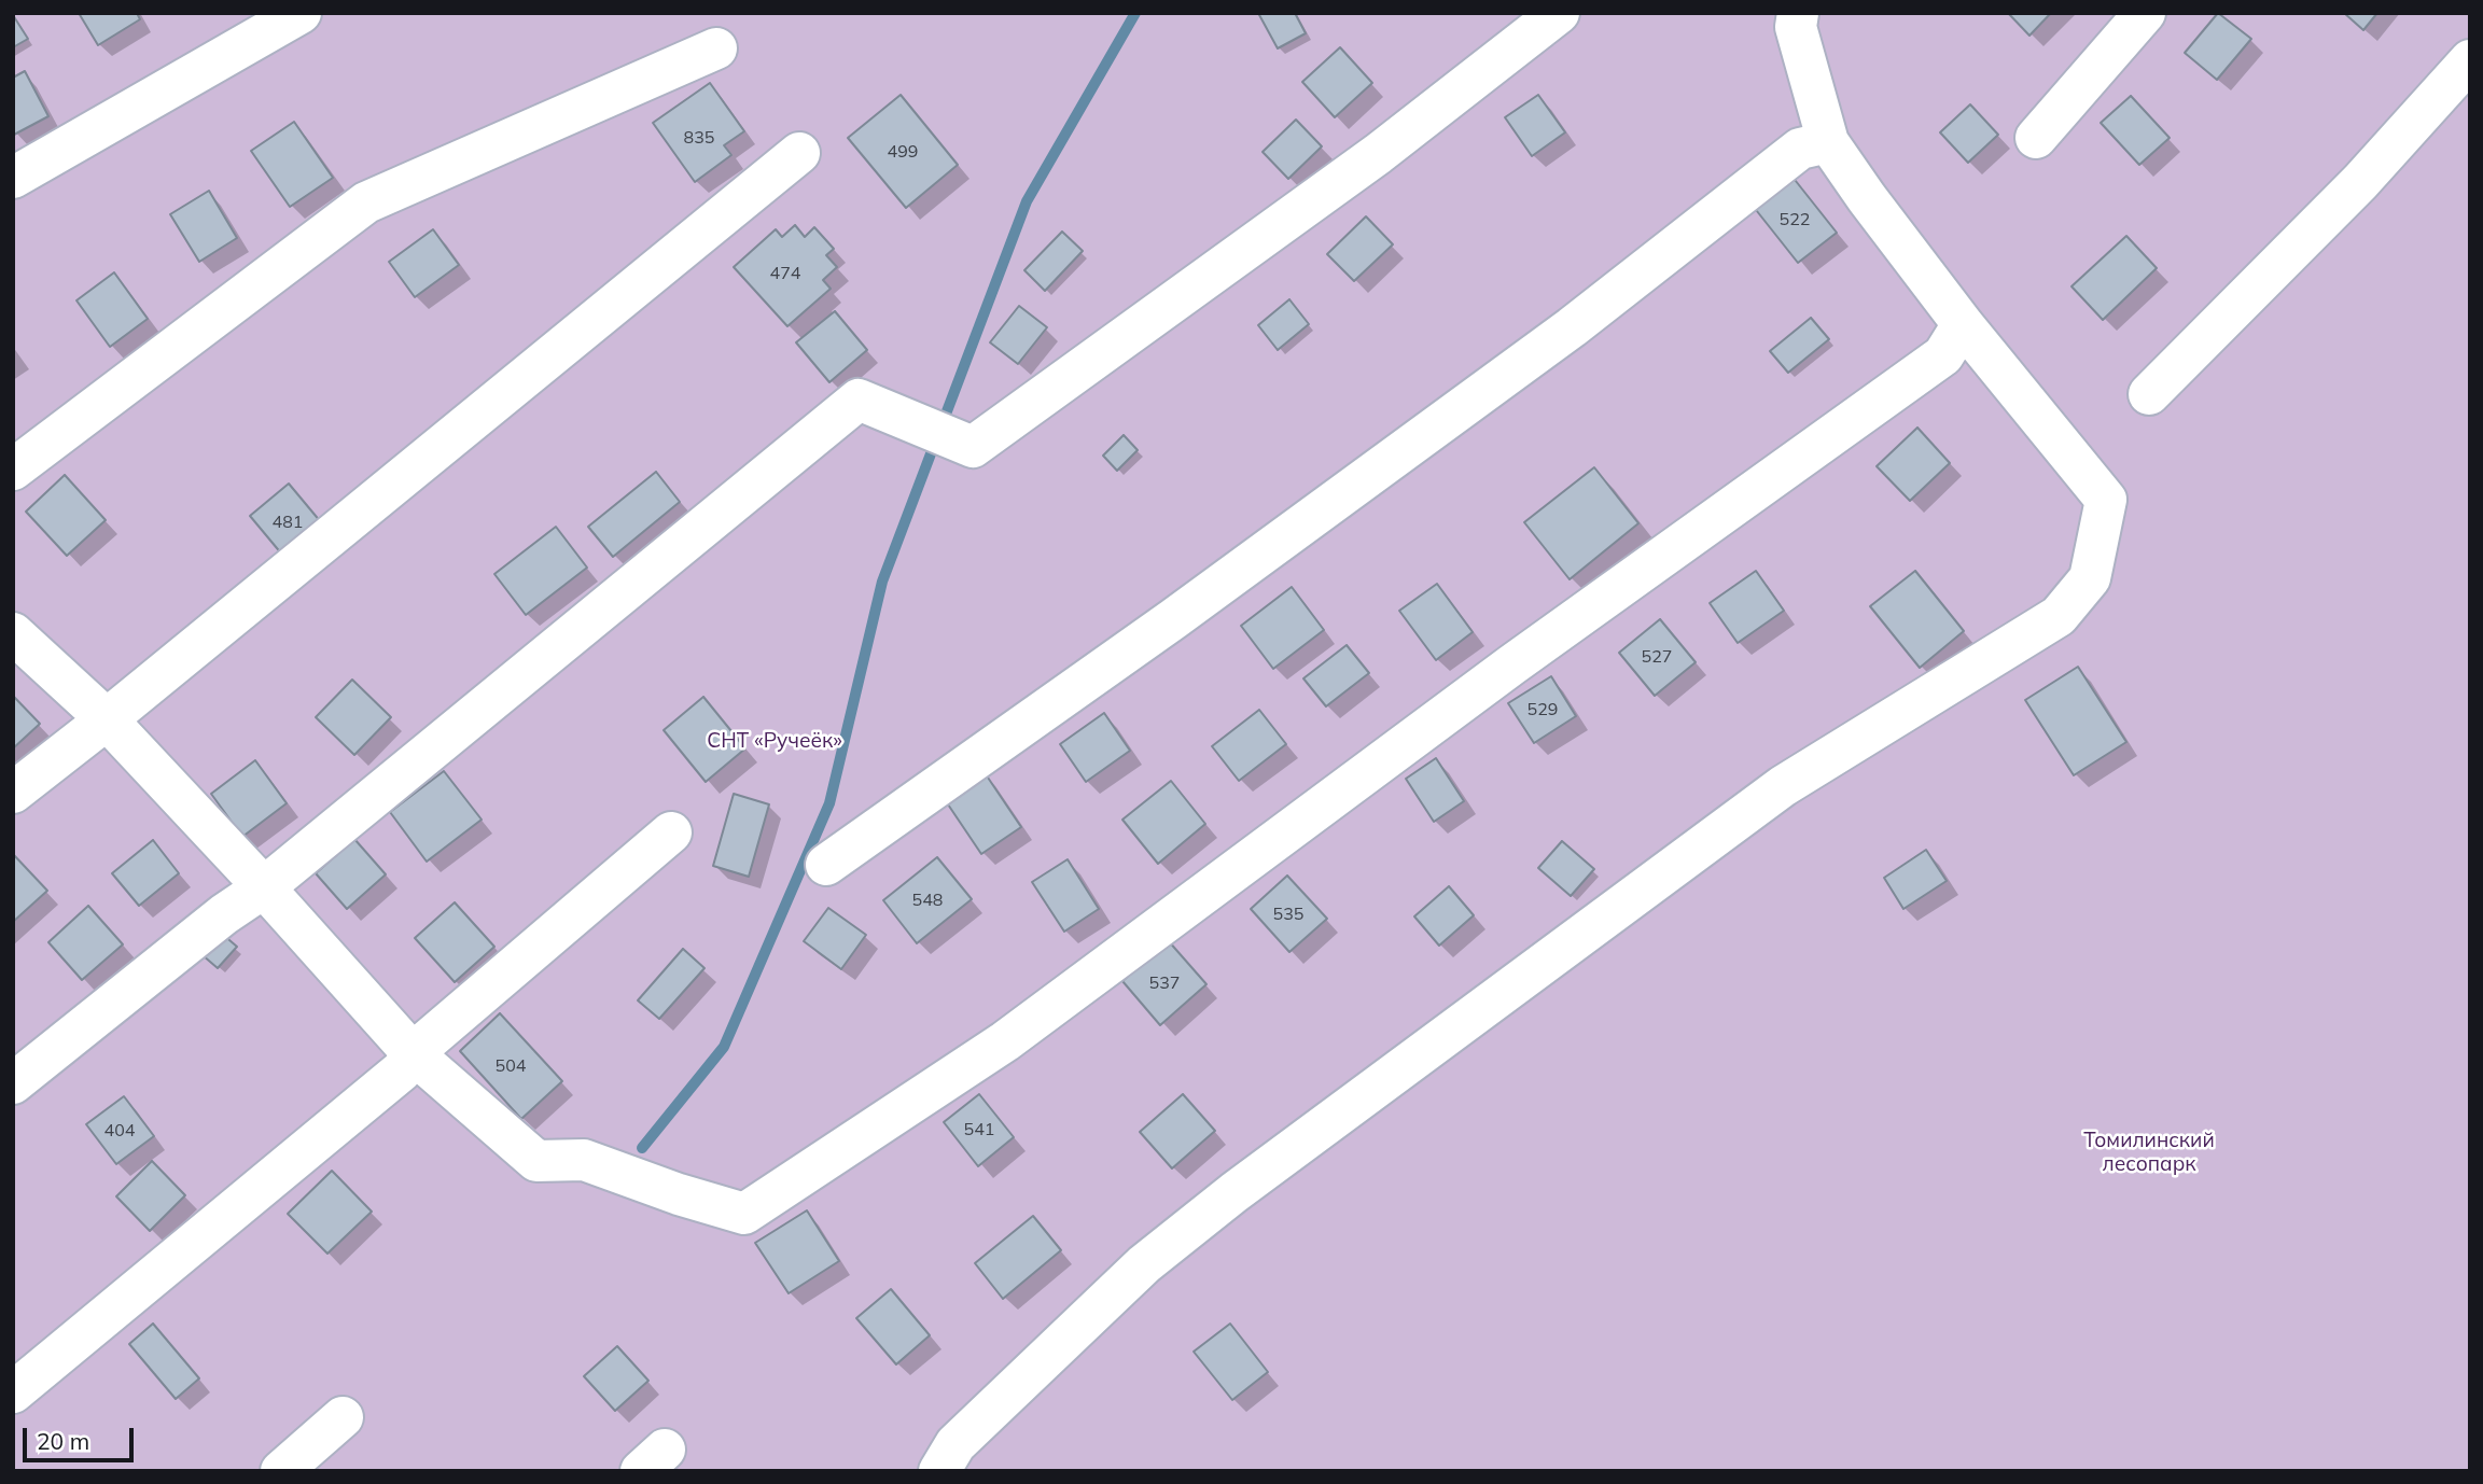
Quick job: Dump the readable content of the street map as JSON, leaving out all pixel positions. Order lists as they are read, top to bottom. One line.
{"parks":["СНТ «Ручеёк»","Томилинский лесопарк"],"house_numbers":["835","499","522","474","481","527","529","548","535","537","504","541","404"],"scale_bar":"20 m"}
